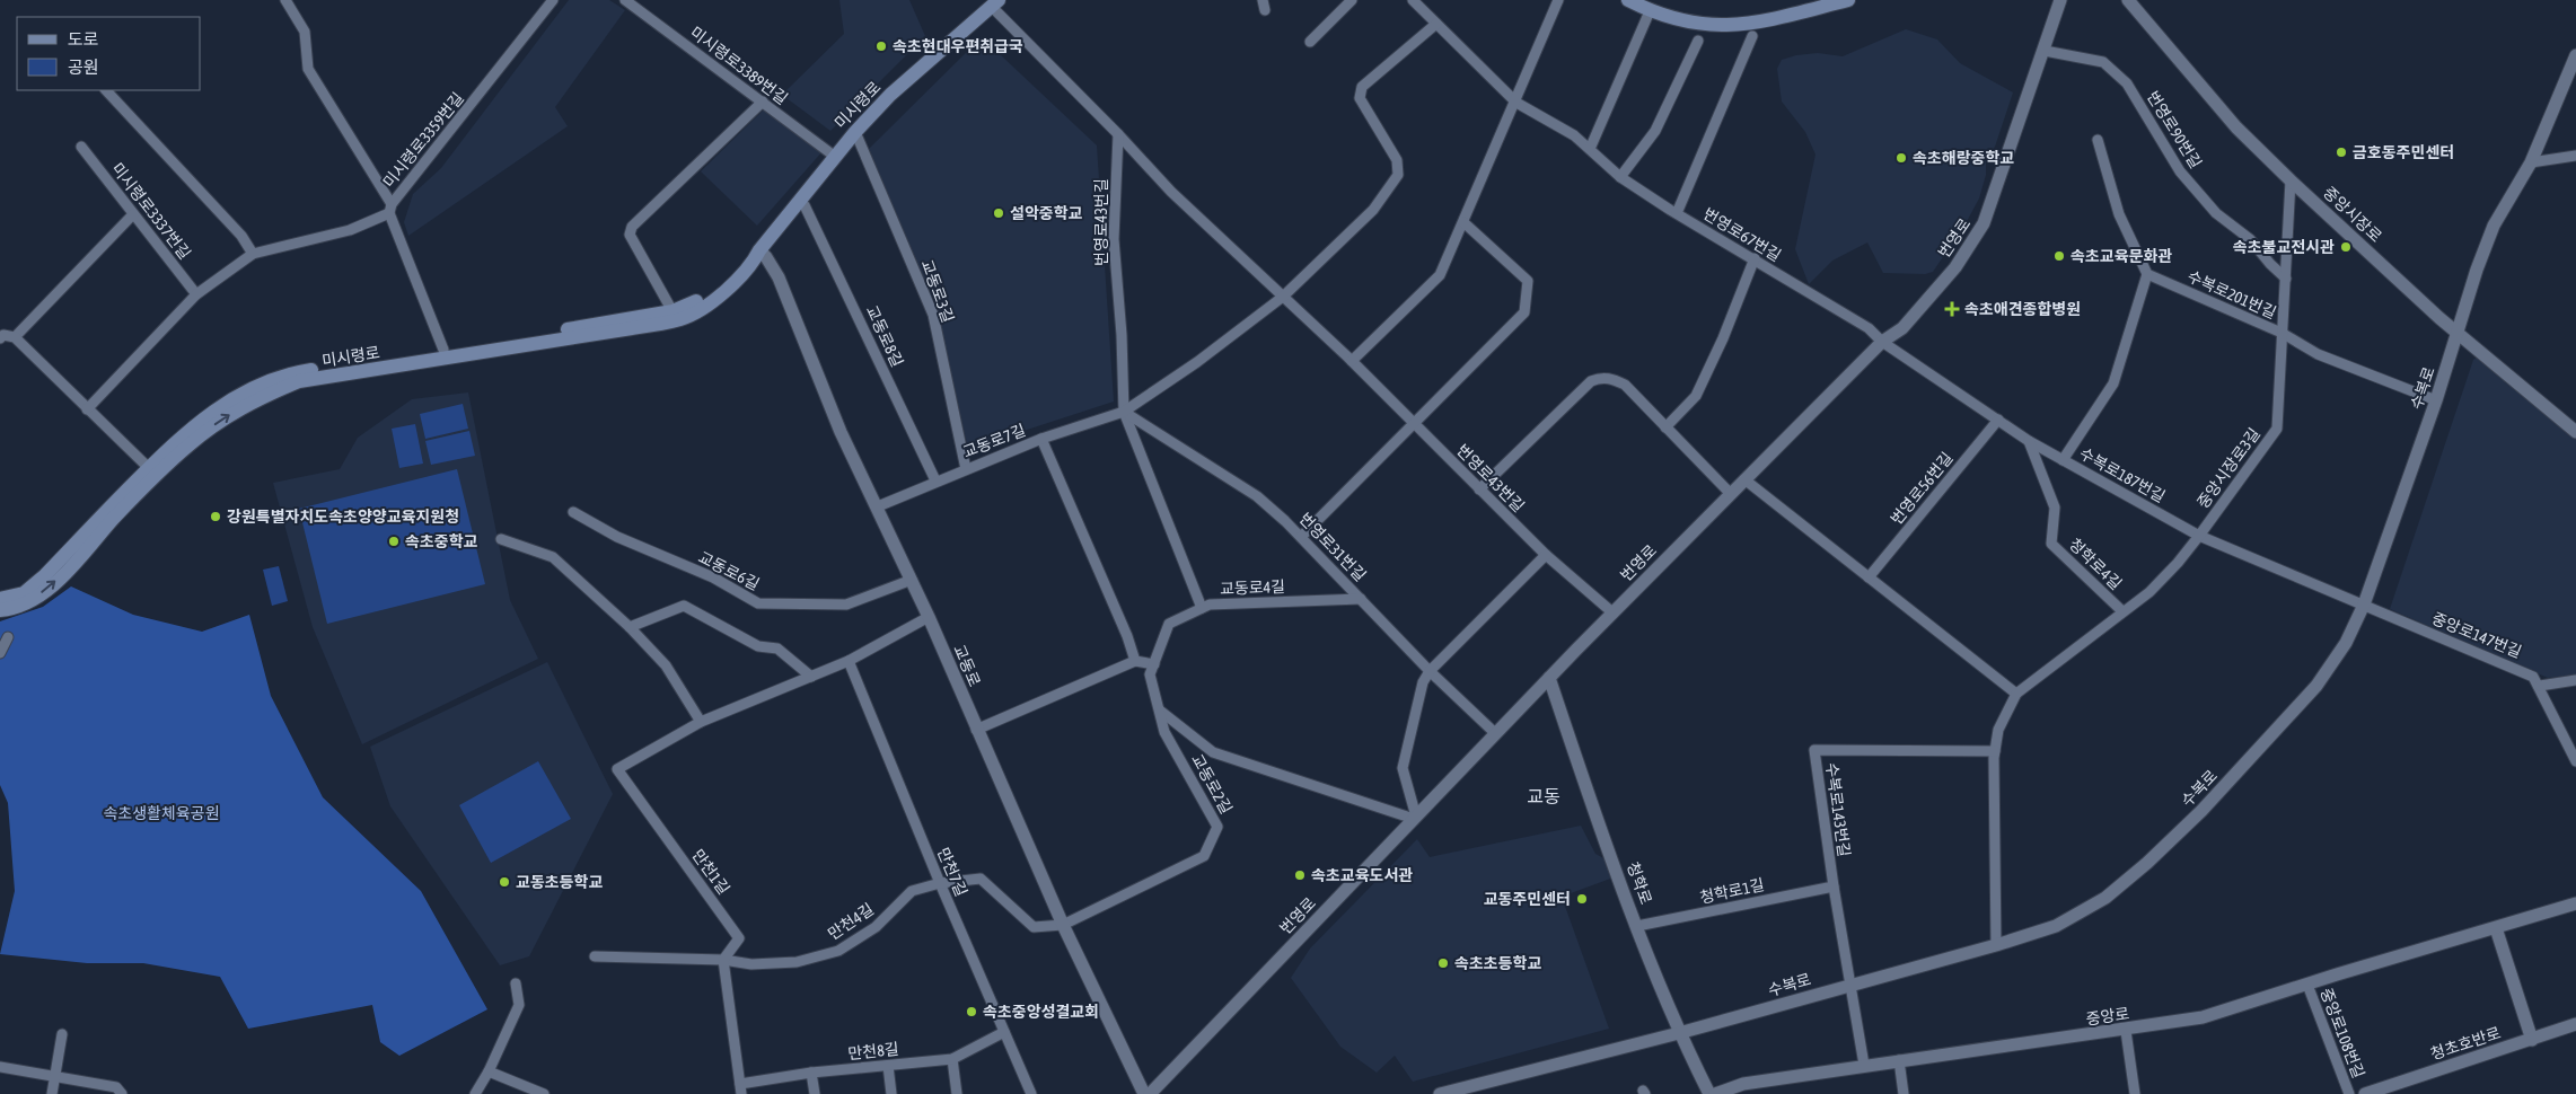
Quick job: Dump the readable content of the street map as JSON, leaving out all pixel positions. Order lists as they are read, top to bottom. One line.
{"streets":{"main road":["미시령로"],"street":["미시령로3389번길","번영로90번길","미시령로3359번길","미시령로3337번길","중앙시장로","번영로43번길","번영로67번길","번영로","교동로3길","수복로201번길","교동로8길","수복로","교동로7길","중앙시장로3길","수복로187번길","번영로56번길","번영로31번길","청학로4길","교동로6길","교동로4길","중앙로147번길","교동로","교동로2길","수복로143번길","만천1길","만천7길","청학로","청학로1길","만천4길","중앙로","중앙로108번길","청초호반로","만천8길"]},"crossings":[["미시령로3389번길","미시령로"],["미시령로","미시령로3359번길"],["미시령로","번영로43번길"],["미시령로","교동로3길"],["미시령로","교동로"],["번영로90번길","번영로"],["번영로90번길","중앙시장로3길"],["중앙시장로","수복로"],["중앙시장로","중앙시장로3길"],["번영로43번길","번영로"],["번영로43번길","교동로7길"],["번영로43번길","번영로31번길"],["번영로43번길","교동로4길"],["번영로67번길","번영로"],["번영로67번길","교동로7길"],["번영로67번길","수복로187번길"],["번영로","수복로187번길"],["번영로","번영로31번길"],["번영로","청학로"],["교동로3길","교동로7길"],["수복로201번길","수복로"],["수복로201번길","중앙시장로3길"],["교동로8길","교동로7길"],["수복로","수복로187번길"],["수복로","중앙로147번길"],["수복로","수복로143번길"],["수복로","청학로"],["교동로7길","번영로31번길"],["교동로7길","교동로"],["중앙시장로3길","수복로187번길"],["중앙시장로3길","청학로4길"],["수복로187번길","번영로56번길"],["수복로187번길","청학로4길"],["수복로187번길","중앙로147번길"],["번영로31번길","교동로4길"],["교동로6길","교동로"],["교동로4길","교동로2길"],["교동로","교동로2길"],["교동로","만천1길"],["교동로","만천4길"],["교동로2길","만천4길"],["수복로143번길","청학로1길"],["수복로143번길","중앙로"],["만천1길","만천7길"],["만천1길","만천4길"],["만천7길","만천4길"],["만천7길","만천8길"],["청학로","청학로1길"],["중앙로","중앙로108번길"]],"districts":["교동"],"parks":["속초생활체육공원"],"places":{"other":["속초현대우편취급국","금호동주민센터","속초해랑중학교","설악중학교","속초불교전시관","속초교육문화관","강원특별자치도속초양양교육지원청","속초중학교","속초교육도서관","교동초등학교","교동주민센터","속초초등학교","속초중앙성결교회"],"health":["속초애견종합병원"]},"legend":["도로","공원"]}
